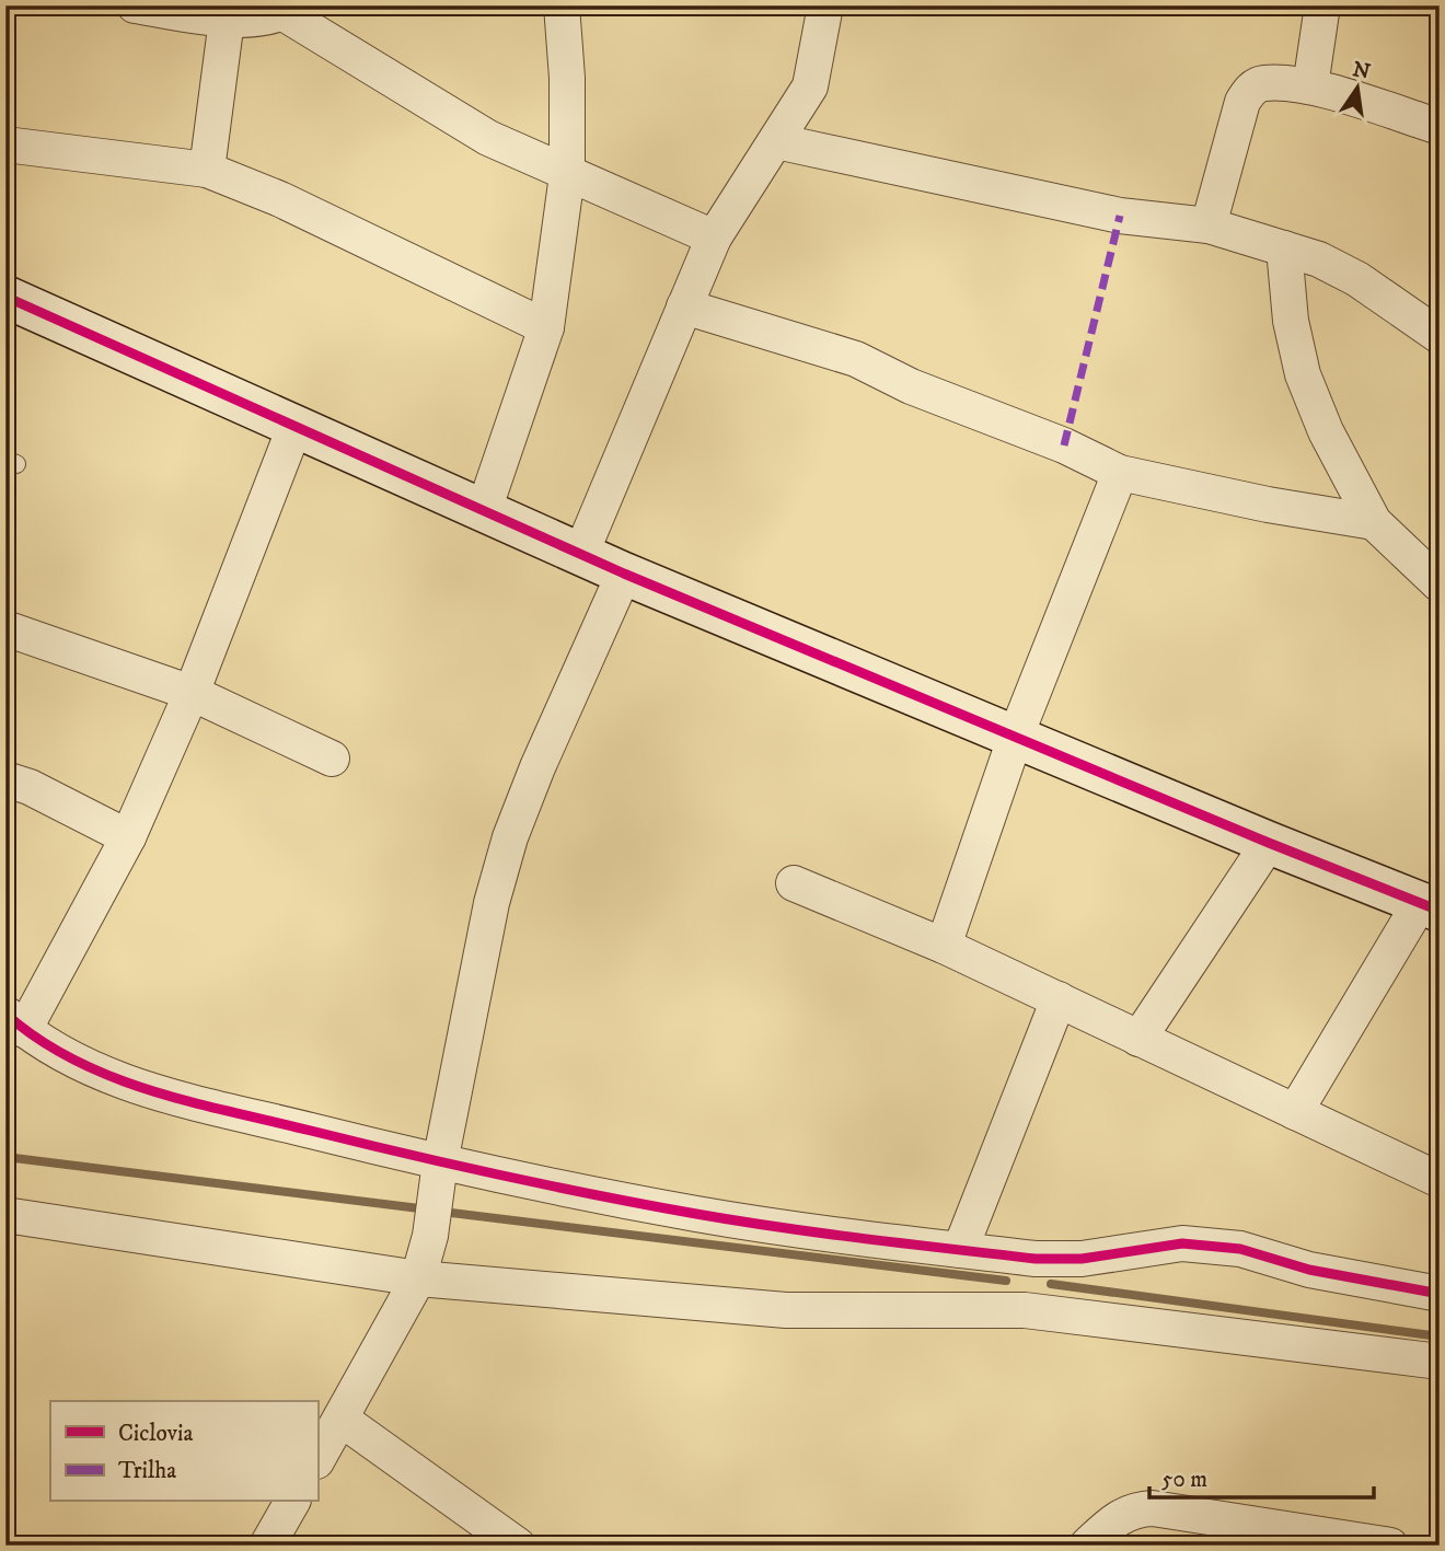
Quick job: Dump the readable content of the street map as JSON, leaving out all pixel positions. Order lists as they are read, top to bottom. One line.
{"legend":["Ciclovia","Trilha"],"scale_bar":"50 m","north":"top"}
